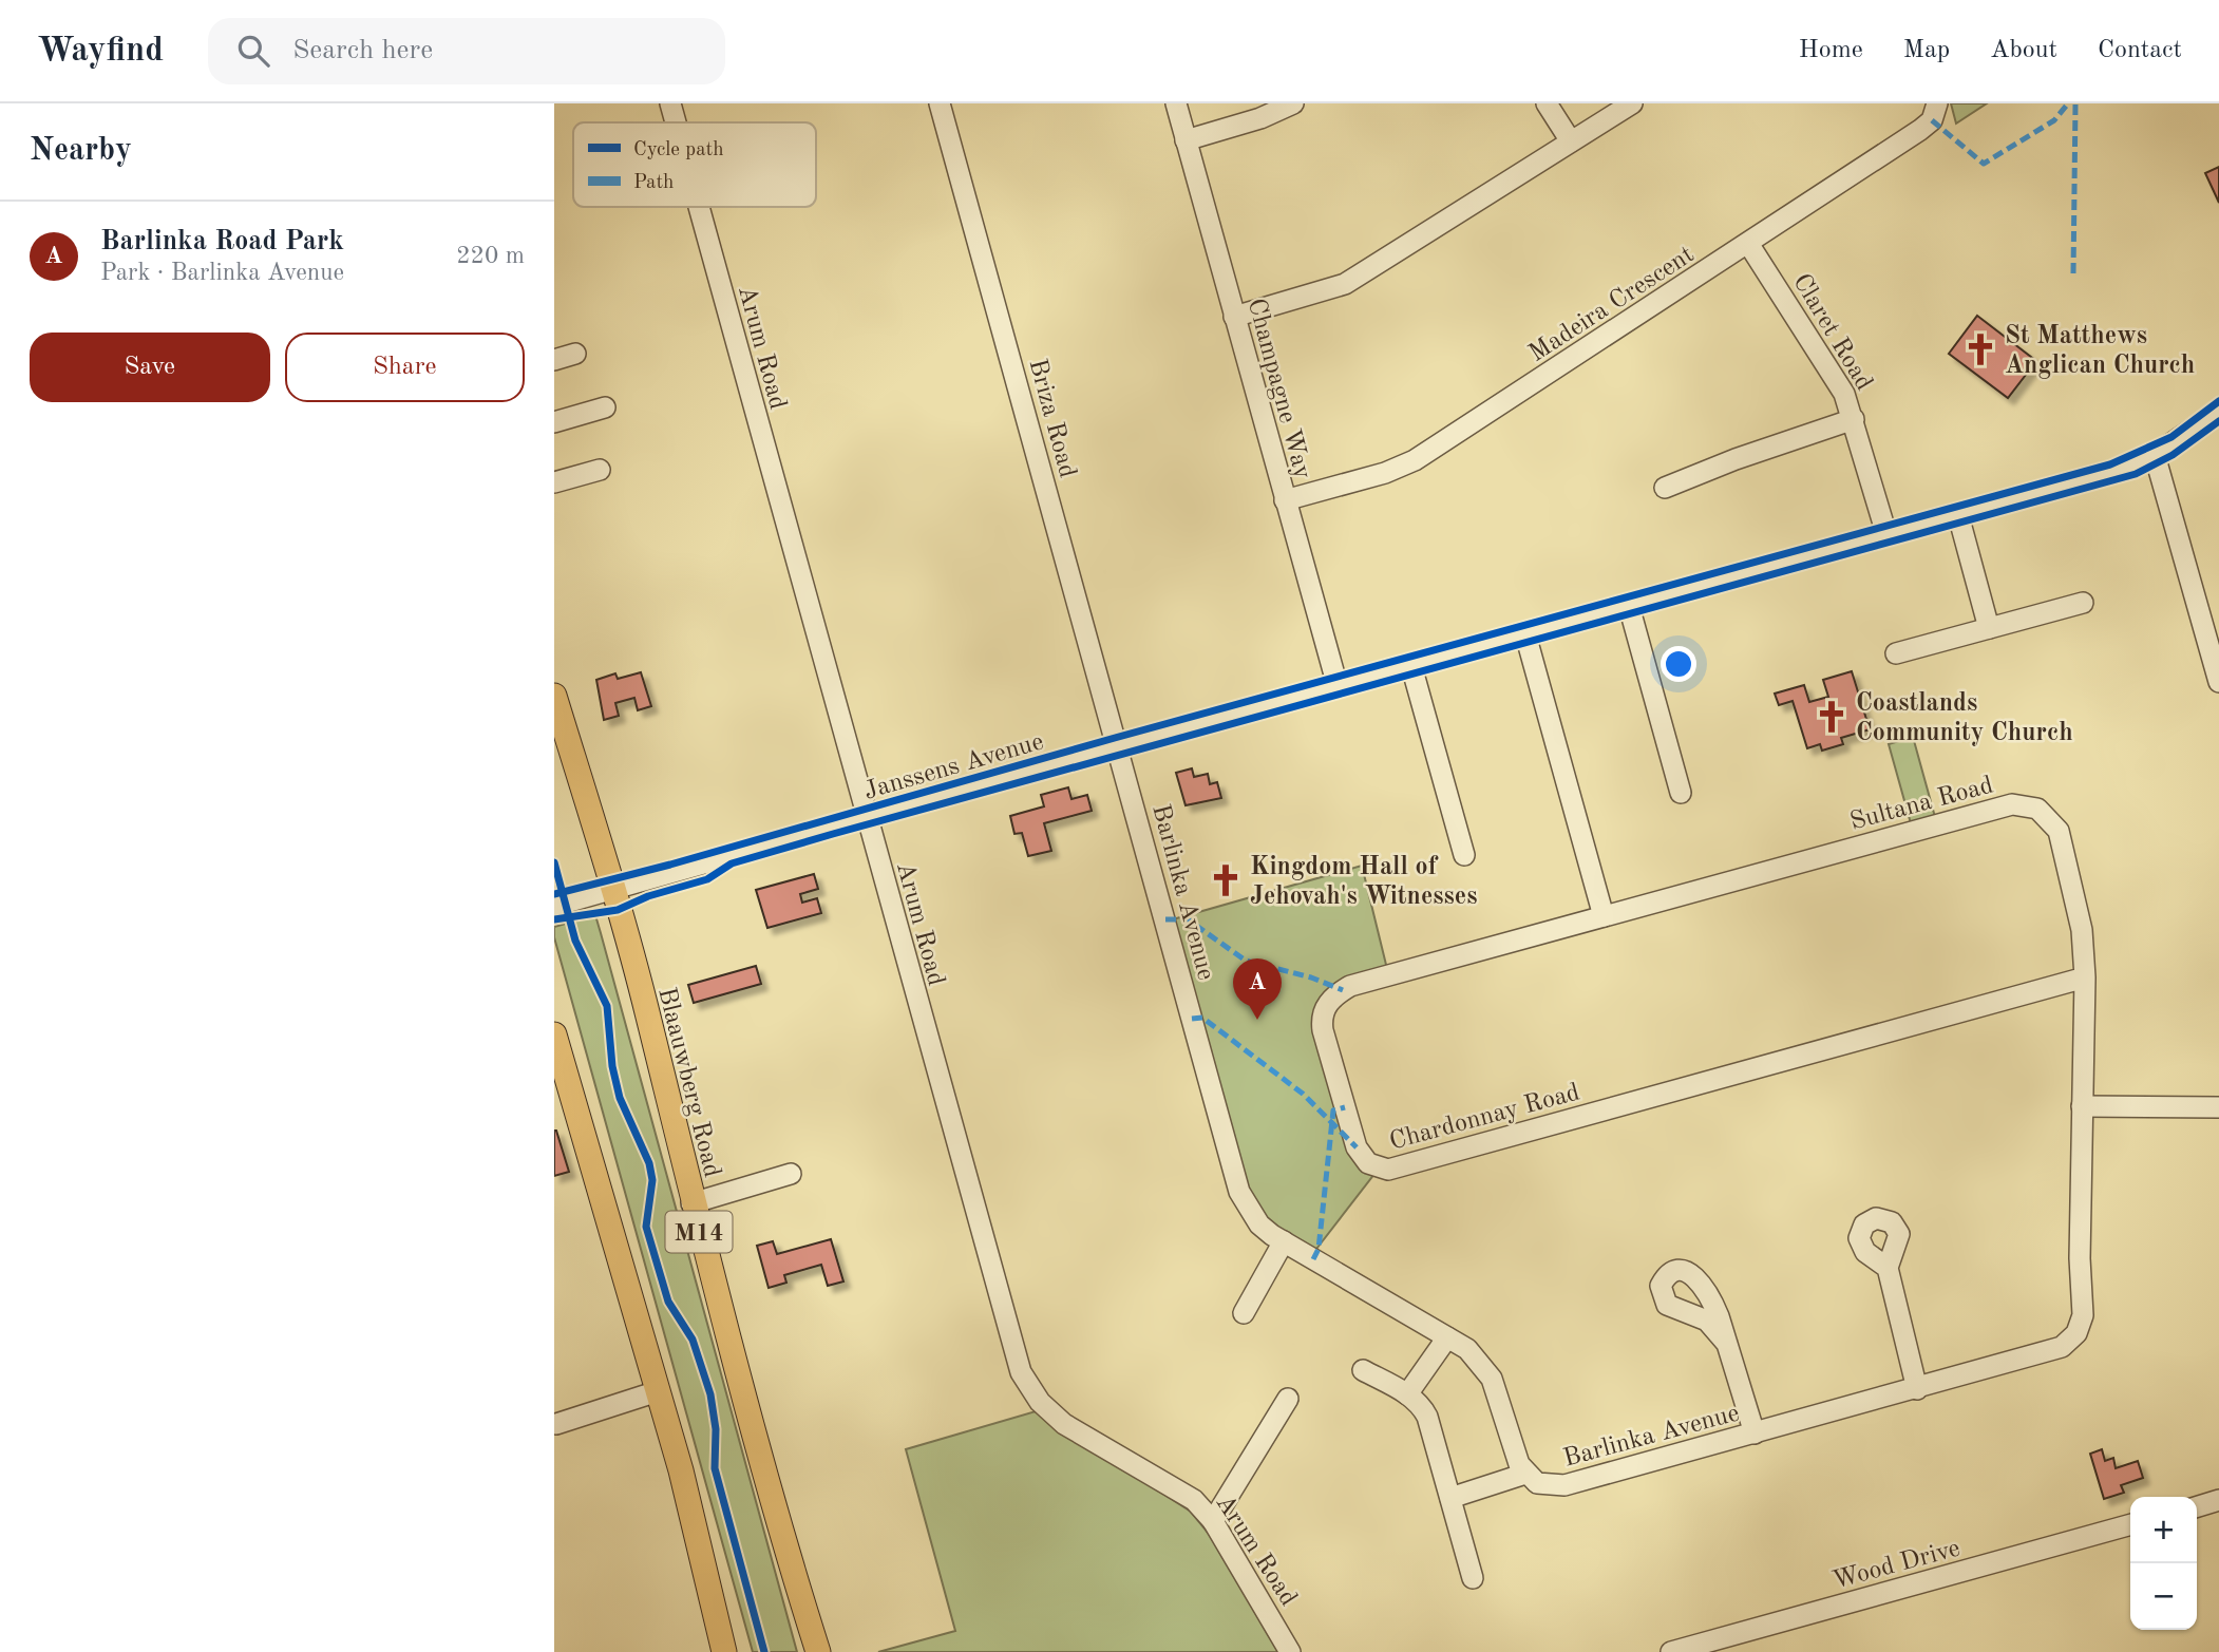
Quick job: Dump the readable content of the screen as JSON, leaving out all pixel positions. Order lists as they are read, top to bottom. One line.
{"streets":{"main road":["Blaauwberg Road","M14"],"street":["Madeira Crescent","Claret Road","Arum Road","Champagne Way","Briza Road","Janssens Avenue","Sultana Road","Barlinka Avenue","Chardonnay Road","Wood Drive"]},"crossings":[["Madeira Crescent","Claret Road"],["Madeira Crescent","Champagne Way"],["Claret Road","Janssens Avenue"],["Arum Road","Janssens Avenue"],["Champagne Way","Janssens Avenue"],["Briza Road","Janssens Avenue"],["Briza Road","Barlinka Avenue"],["Janssens Avenue","Barlinka Avenue"],["Janssens Avenue","Blaauwberg Road"],["Sultana Road","Barlinka Avenue"],["Sultana Road","Chardonnay Road"]],"places":{"church":["St Matthews Anglican Church","Coastlands Community Church","Kingdom Hall of Jehovah's Witnesses"]},"legend":["Cycle path","Path"],"page":{"header":"Wayfind","search":"Search here","nav":["Home","Map","About","Contact"],"heading":"Nearby","list":[{"mark":"A","name":"Barlinka Road Park","note":"Park · Barlinka Avenue","value":"220 m"}],"buttons":["Save","Share"],"pins":"A","map_buttons":["+","−"]}}
